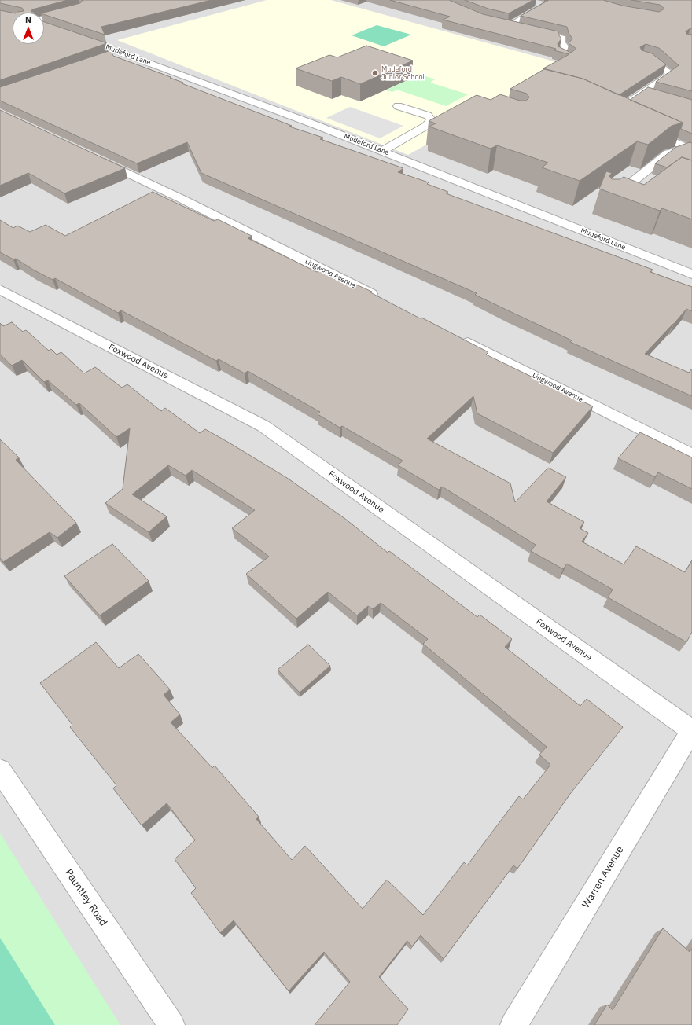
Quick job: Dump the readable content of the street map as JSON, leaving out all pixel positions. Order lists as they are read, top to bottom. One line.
{"streets":{"street":["Mudeford Lane","Lingwood Avenue","Foxwood Avenue","Warren Avenue","Pauntley Road"]},"crossings":[["Foxwood Avenue","Warren Avenue"]],"places":["Mudeford Junior School"],"north":"top"}
